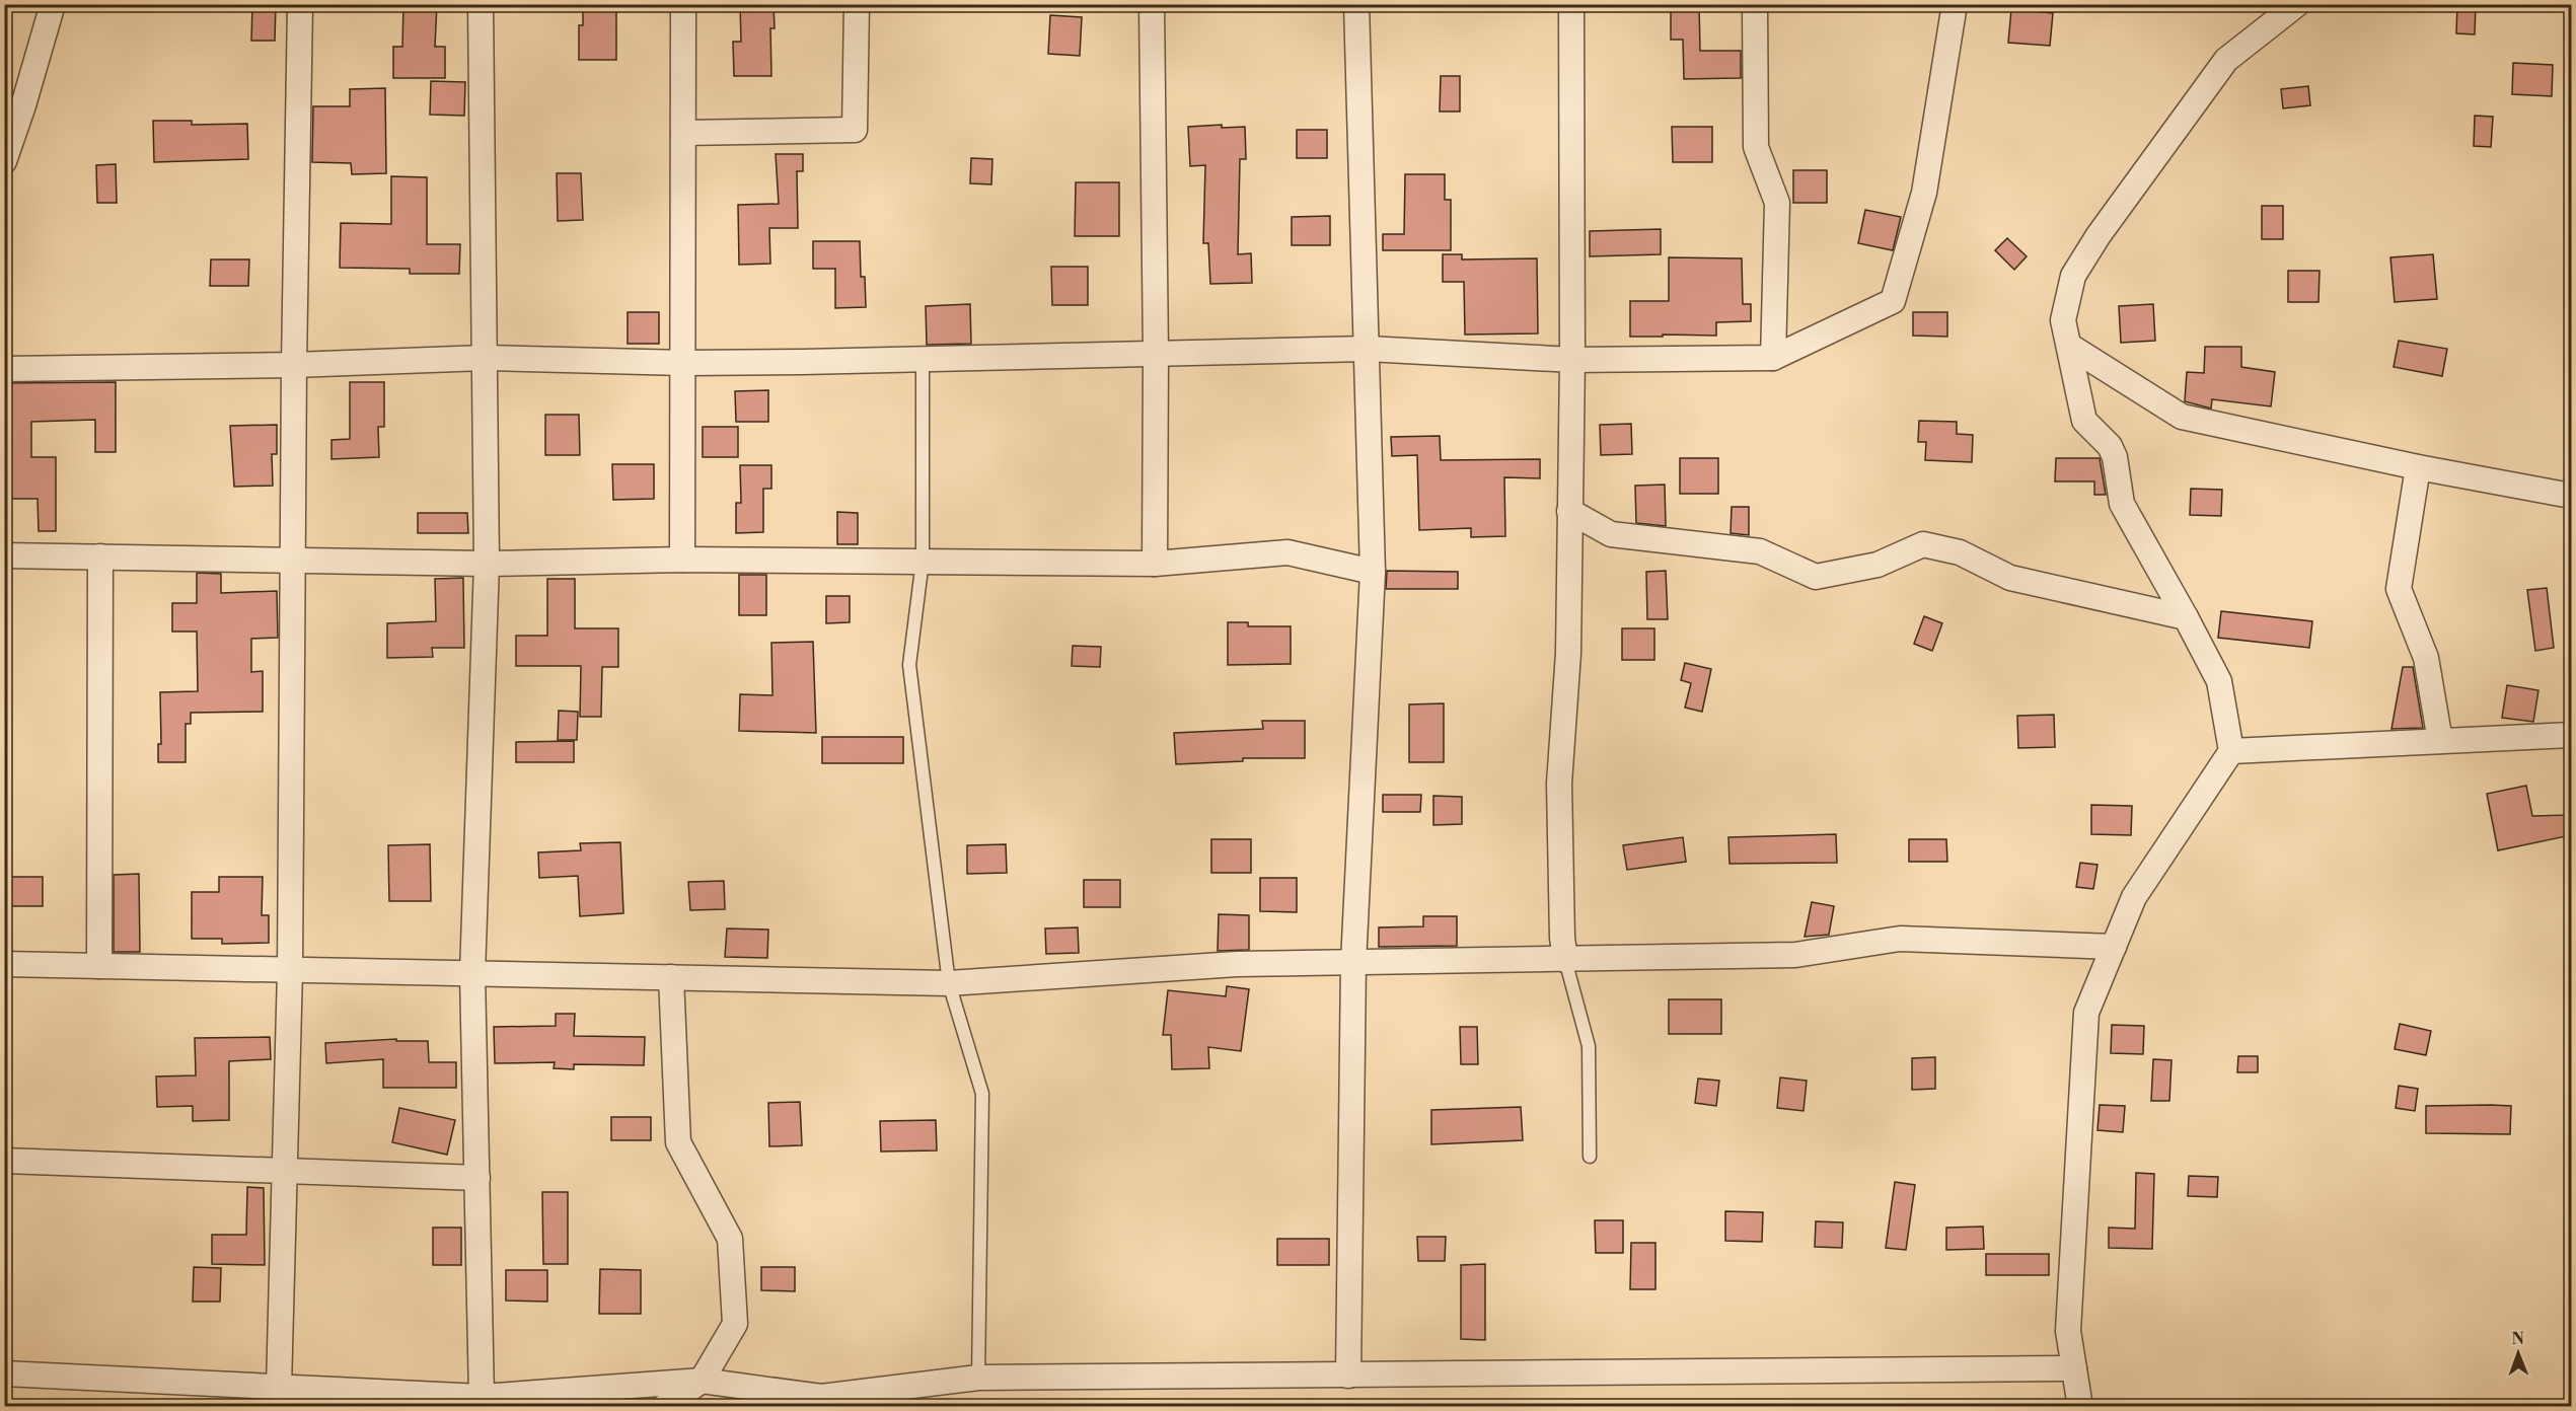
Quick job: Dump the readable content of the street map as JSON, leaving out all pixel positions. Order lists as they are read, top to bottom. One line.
{"north":"top"}
